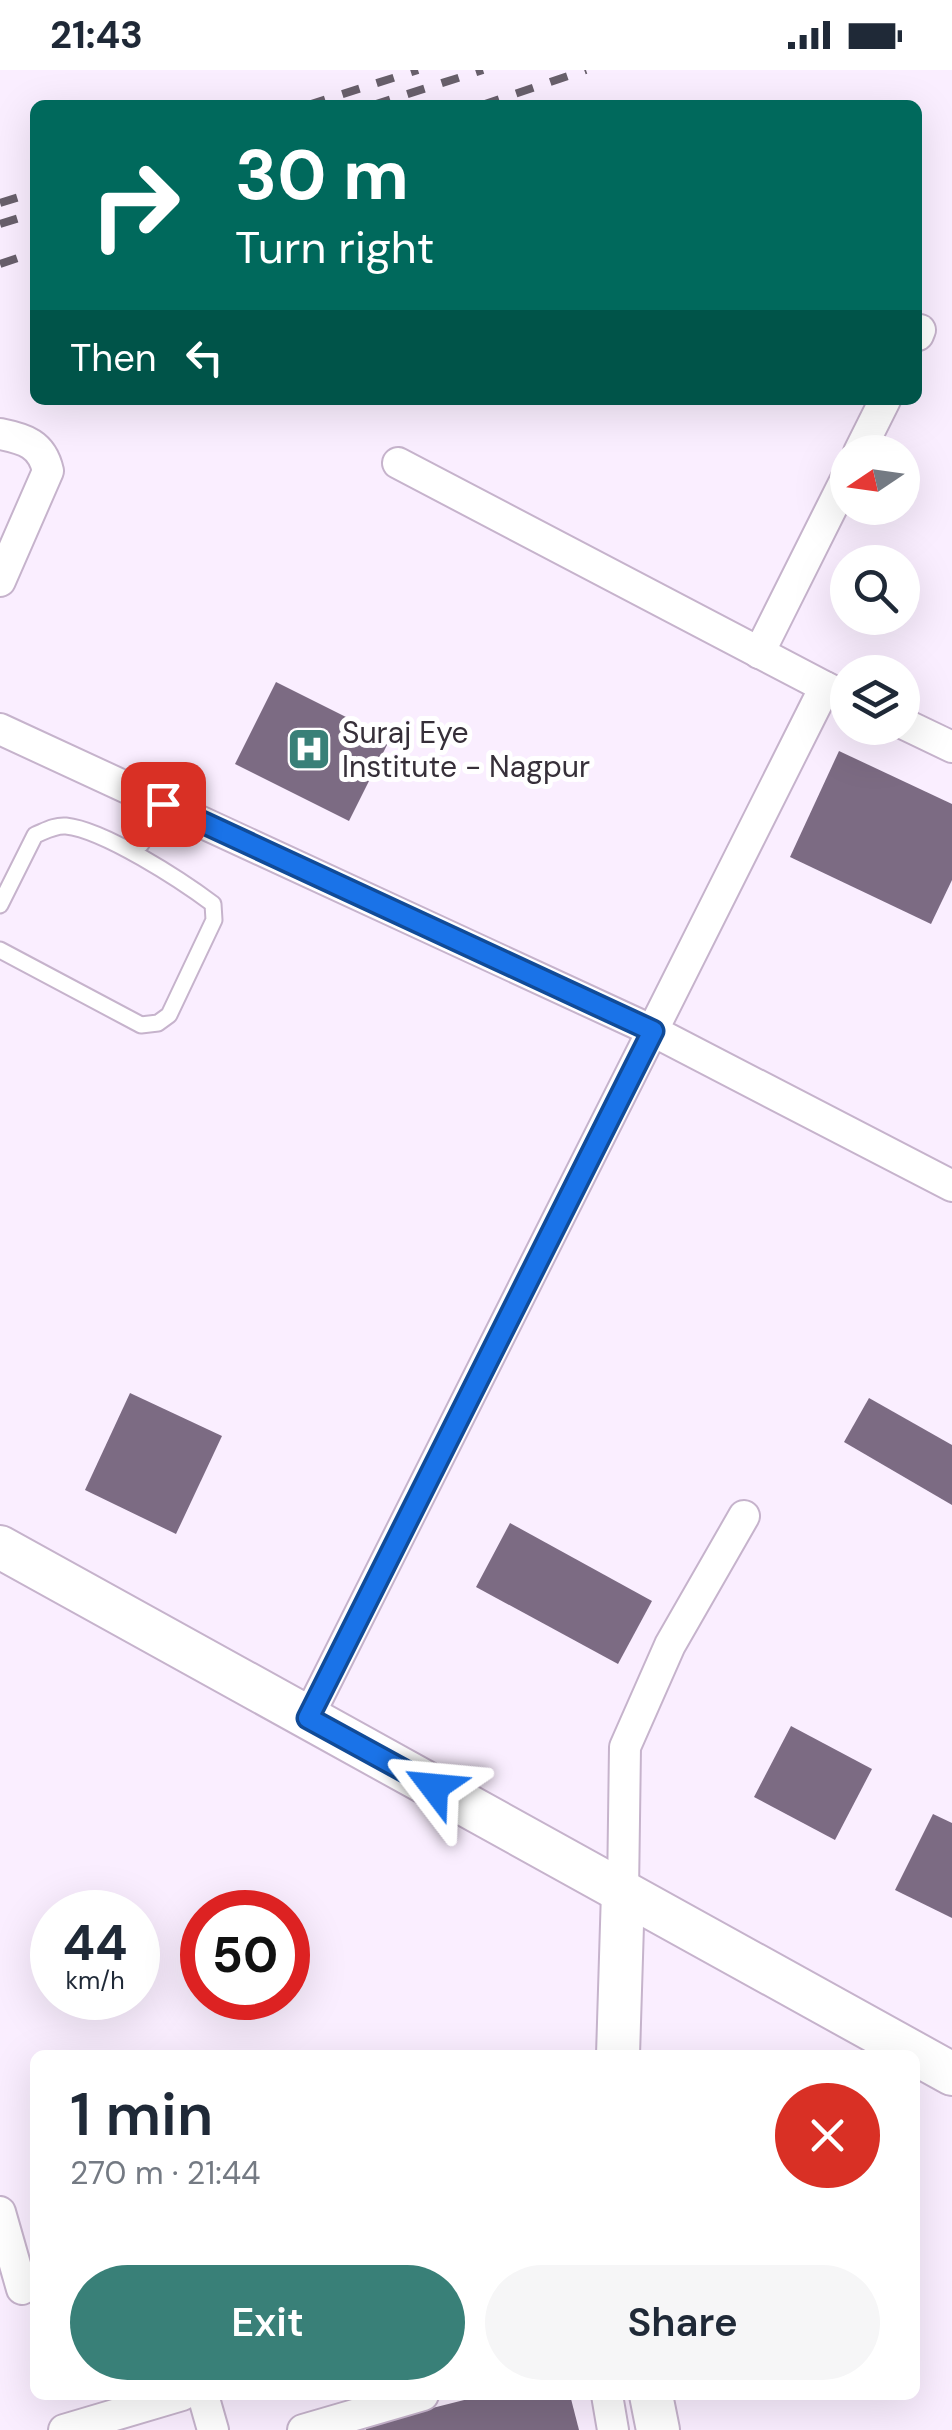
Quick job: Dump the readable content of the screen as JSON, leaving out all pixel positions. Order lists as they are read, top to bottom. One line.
{"places":{"hospital":["Suraj Eye Institute - Nagpur"]},"north":"left","page":{"status":"21:43","turn":["30 m","Turn right"],"then":"Then","speed":"44 km/h","limit":"50","heading":["1 min","270 m · 21:44"],"buttons":["Exit","Share"]}}
